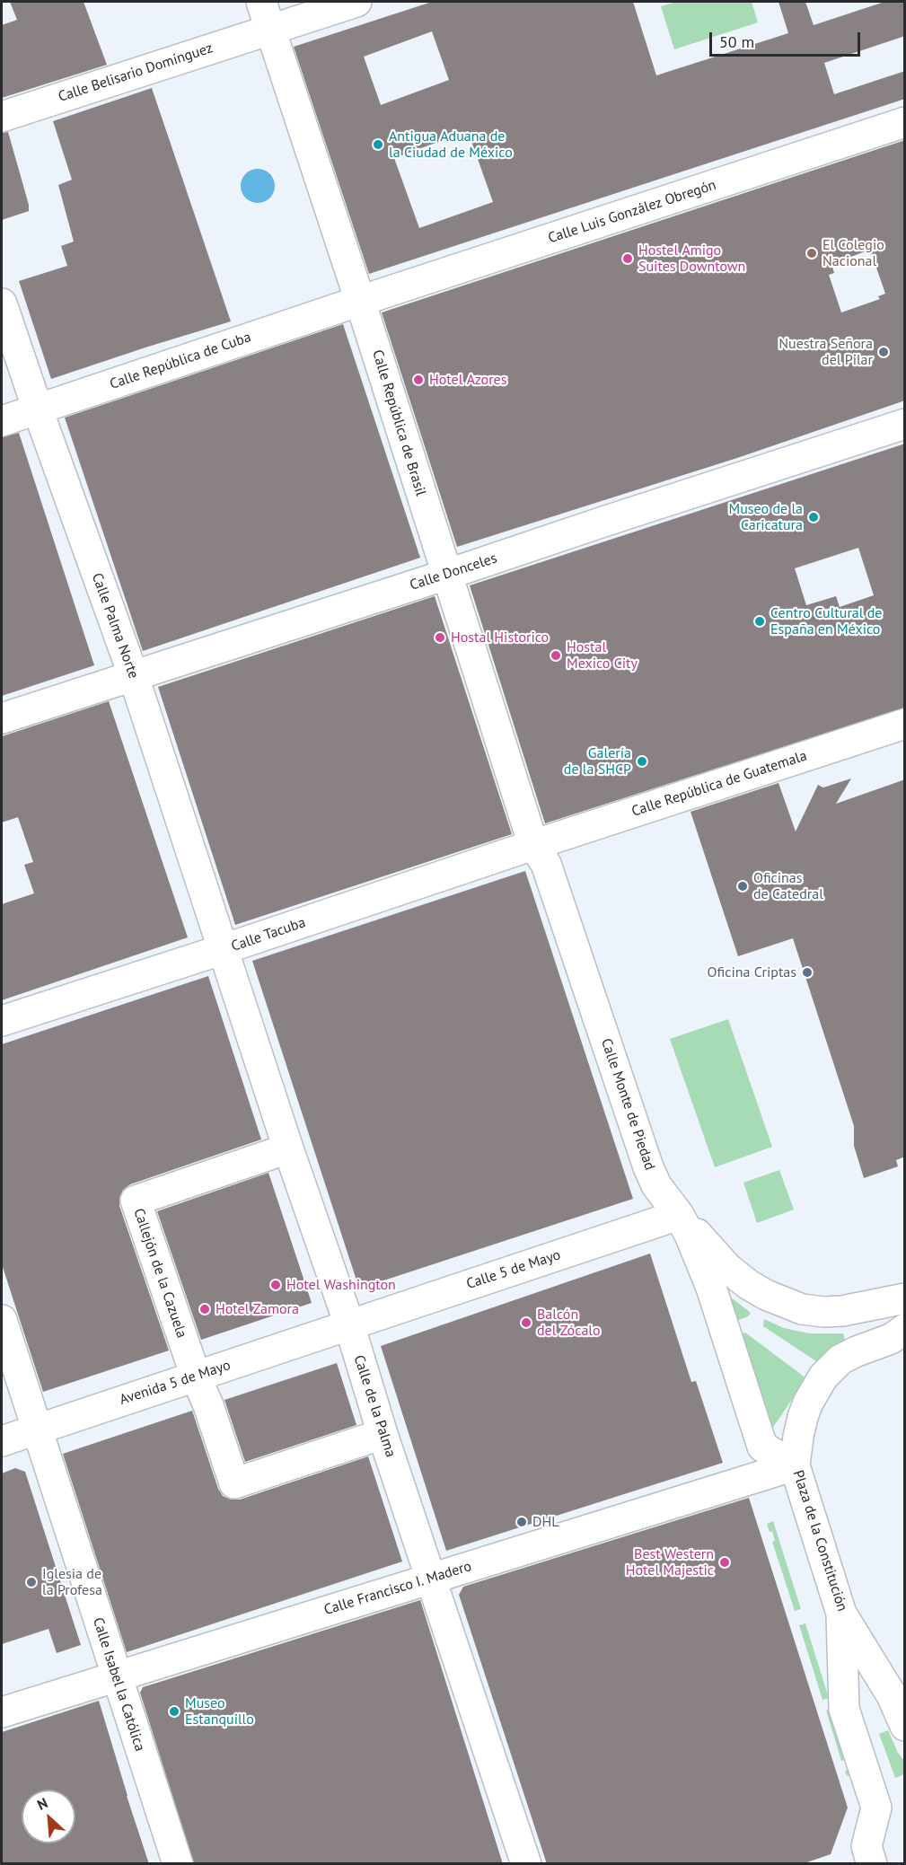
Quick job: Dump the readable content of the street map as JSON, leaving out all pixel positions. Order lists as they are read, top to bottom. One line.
{"streets":{"street":["Calle Belisario Domínguez","Calle Luis González Obregón","Calle República de Cuba","Calle República de Brasil","Calle Donceles","Calle Palma Norte","Calle República de Guatemala","Calle Tacuba","Calle Monte de Piedad","Calle 5 de Mayo","Callejón de la Cazuela","Avenida 5 de Mayo","Calle de la Palma","Plaza de la Constitución","Calle Francisco I. Madero","Calle Isabel la Católica"]},"crossings":[["Calle Belisario Domínguez","Calle República de Brasil"],["Calle Luis González Obregón","Calle República de Cuba"],["Calle Luis González Obregón","Calle República de Brasil"],["Calle República de Cuba","Calle República de Brasil"],["Calle República de Cuba","Calle Palma Norte"],["Calle República de Brasil","Calle Donceles"],["Calle República de Brasil","Calle República de Guatemala"],["Calle República de Brasil","Calle Tacuba"],["Calle República de Brasil","Calle Monte de Piedad"],["Calle Donceles","Calle Palma Norte"],["Calle Palma Norte","Calle Tacuba"],["Calle Palma Norte","Calle de la Palma"],["Calle República de Guatemala","Calle Tacuba"],["Calle República de Guatemala","Calle Monte de Piedad"],["Calle Tacuba","Calle Monte de Piedad"],["Calle Tacuba","Calle de la Palma"],["Calle Monte de Piedad","Calle 5 de Mayo"],["Calle Monte de Piedad","Plaza de la Constitución"],["Calle Monte de Piedad","Calle Francisco I. Madero"],["Calle 5 de Mayo","Avenida 5 de Mayo"],["Calle 5 de Mayo","Calle de la Palma"],["Callejón de la Cazuela","Avenida 5 de Mayo"],["Callejón de la Cazuela","Calle de la Palma"],["Avenida 5 de Mayo","Calle de la Palma"],["Avenida 5 de Mayo","Calle Isabel la Católica"],["Calle de la Palma","Calle Francisco I. Madero"],["Plaza de la Constitución","Calle Francisco I. Madero"],["Calle Francisco I. Madero","Calle Isabel la Católica"]],"places":["Antigua Aduana de la Ciudad de México","El Colegio Nacional","Hostel Amigo Suites Downtown","Nuestra Señora del Pilar","Hotel Azores","Museo de la Caricatura","Centro Cultural de España en México","Hostal Historico","Hostal Mexico City","Galería de la SHCP","Oficinas de Catedral","Oficina Criptas","Hotel Washington","Hotel Zamora","Balcón del Zócalo","DHL","Best Western Hotel Majestic","Iglesia de la Profesa","Museo Estanquillo"],"scale_bar":"50 m","north":"top left"}
